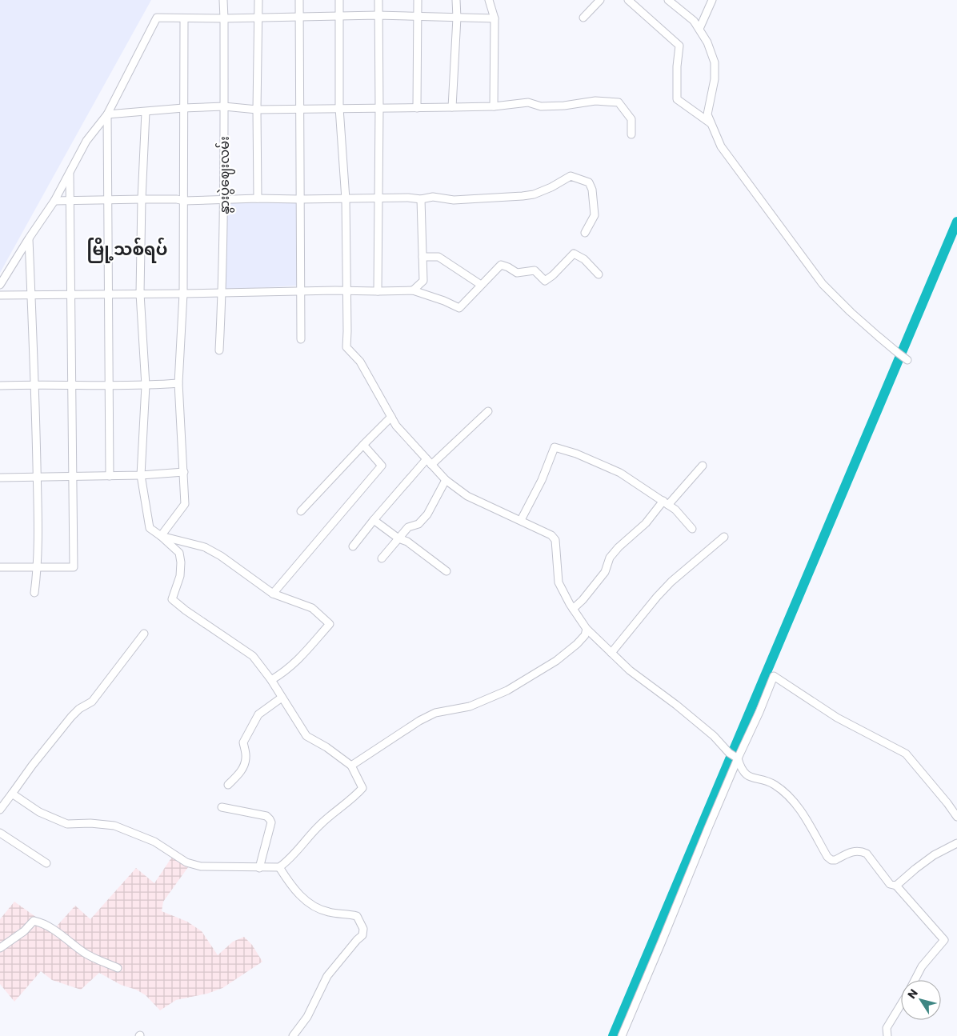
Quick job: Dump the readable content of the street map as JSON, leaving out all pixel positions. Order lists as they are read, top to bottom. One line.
{"streets":{"street":["နွားပွဲဈေးလမ်း"]},"districts":["မြို့သစ်ရပ်"],"north":"top left"}
